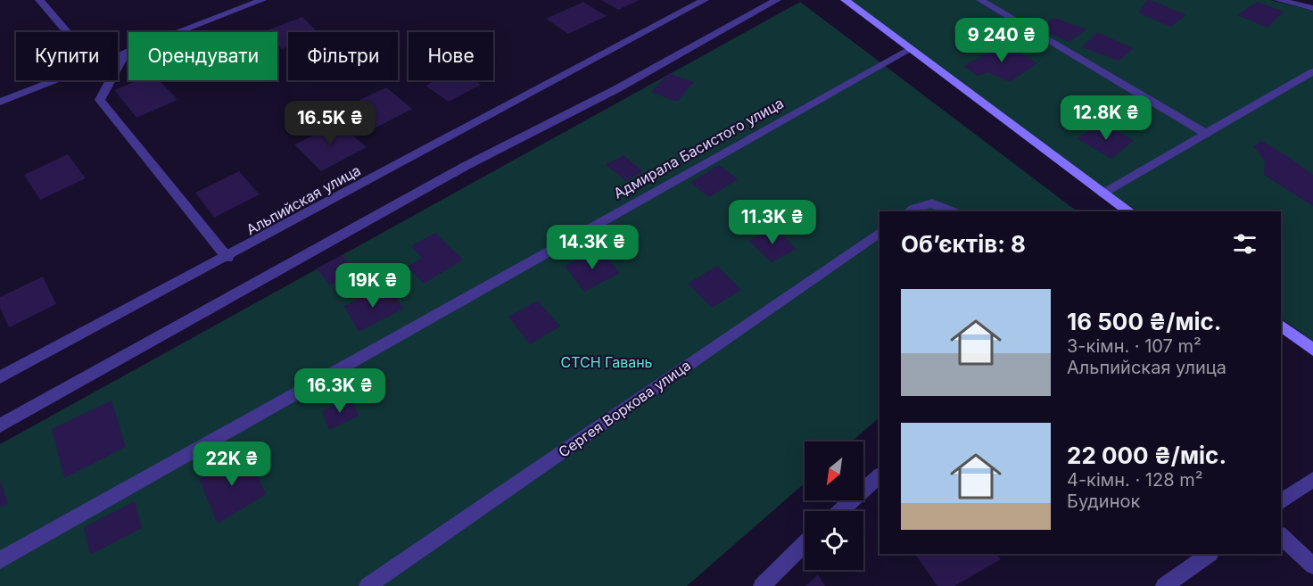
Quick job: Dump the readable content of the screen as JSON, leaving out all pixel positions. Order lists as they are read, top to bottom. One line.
{"streets":{"street":["Адмирала Басистого улица","Альпийская улица","Сергея Воркова улица"]},"parks":["СТСН Гавань"],"north":"bottom left","page":{"price":["9 240 ₴","12.8K ₴","16.5K ₴","11.3K ₴","14.3K ₴","19K ₴","16.3K ₴","22K ₴"],"chip":["Купити","Орендувати","Фільтри","Нове"],"heading":"Об’єктів: 8","list":[{"name":"16 500 ₴/міс.","note":"3-кімн. · 107 m² · Альпийская улица"},{"name":"22 000 ₴/міс.","note":"4-кімн. · 128 m² · Будинок"}]}}
